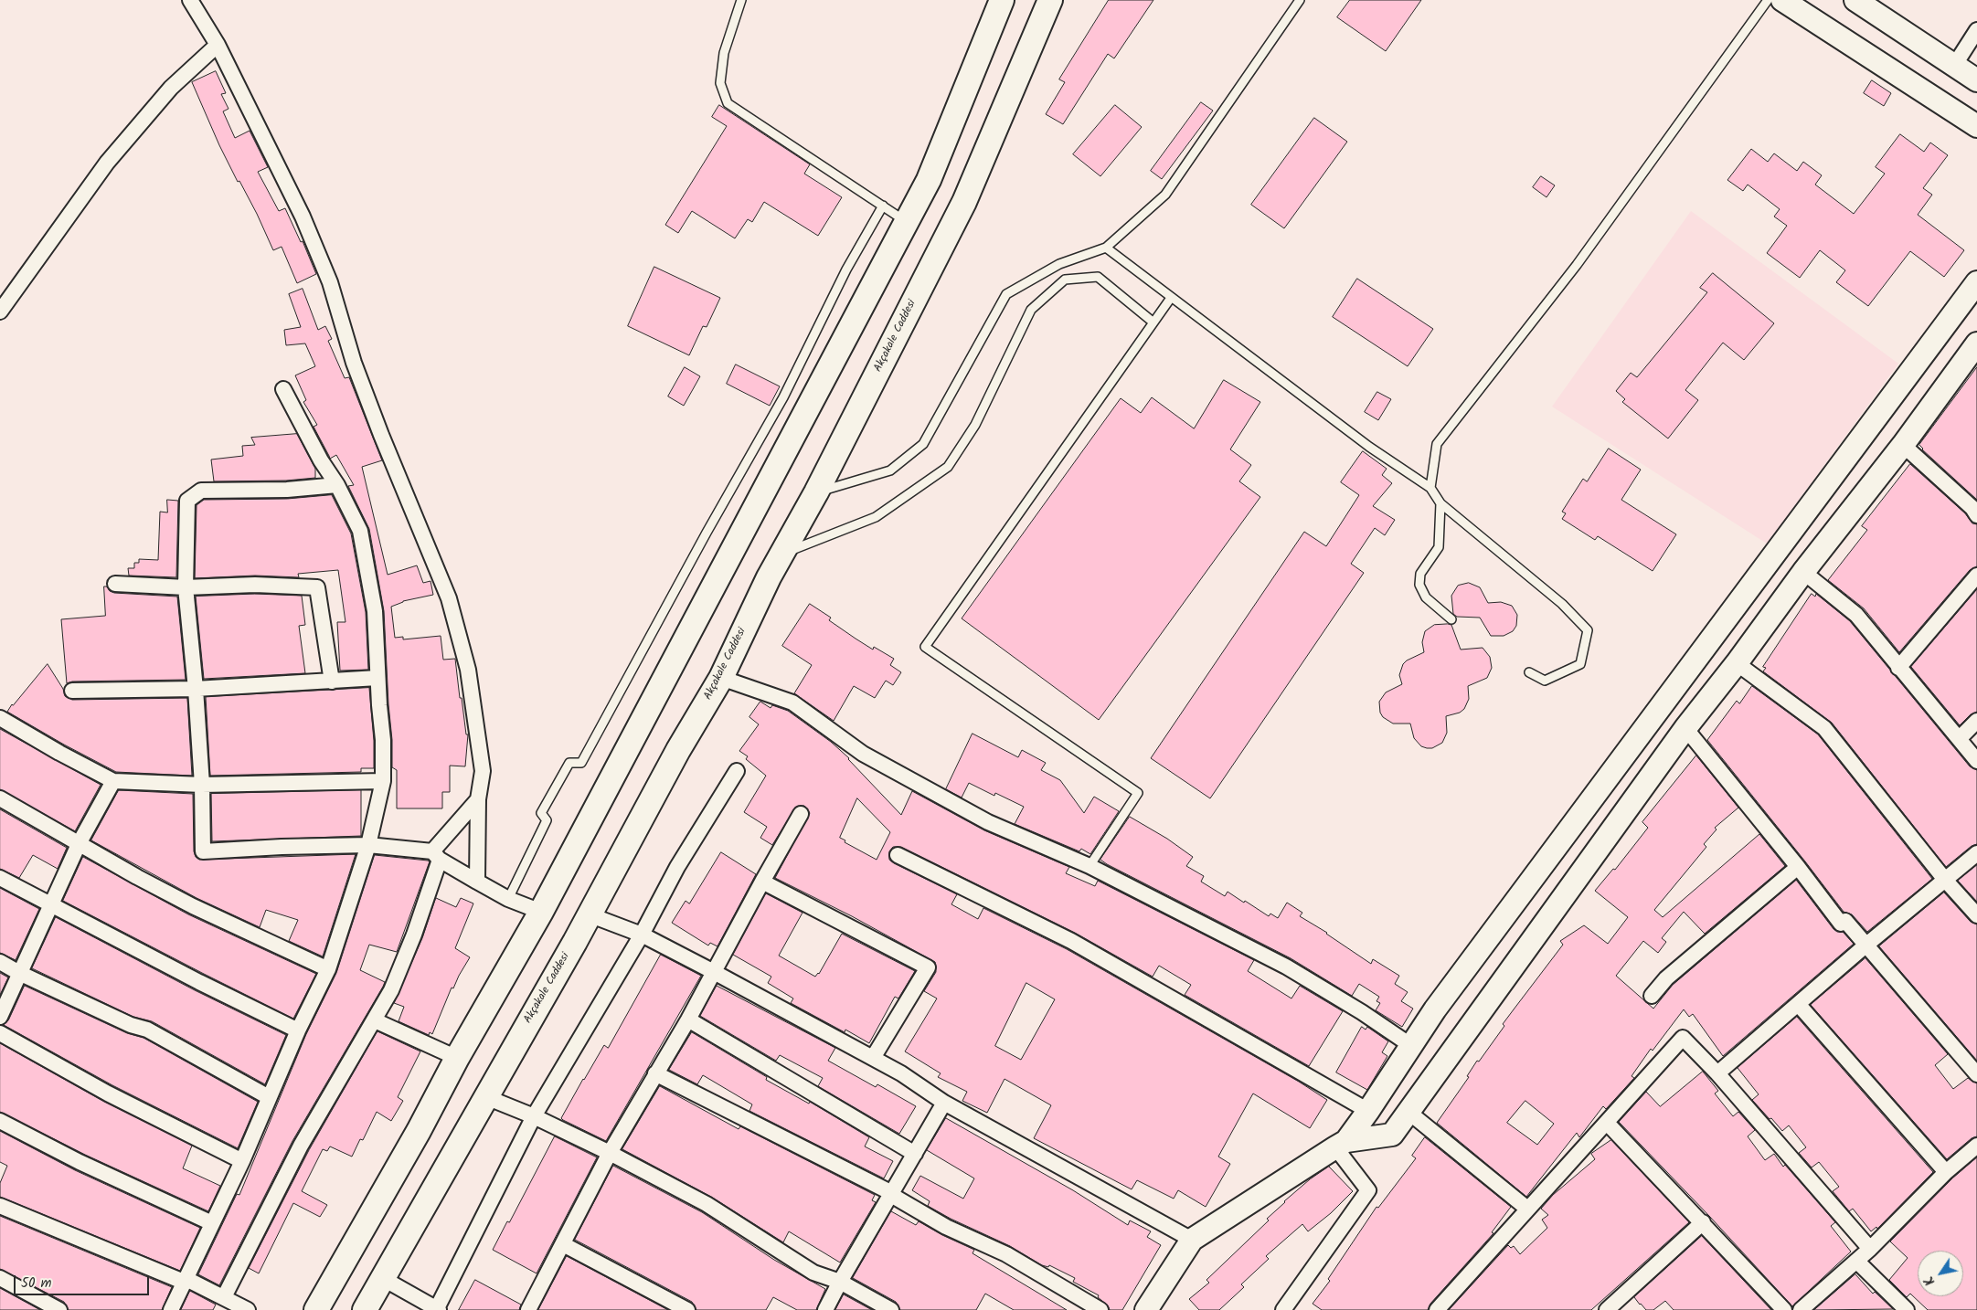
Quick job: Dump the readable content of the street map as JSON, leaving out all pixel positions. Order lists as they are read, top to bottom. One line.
{"streets":{"main road":["Akçakale Caddesi"]},"scale_bar":"50 m","north":"bottom left"}
